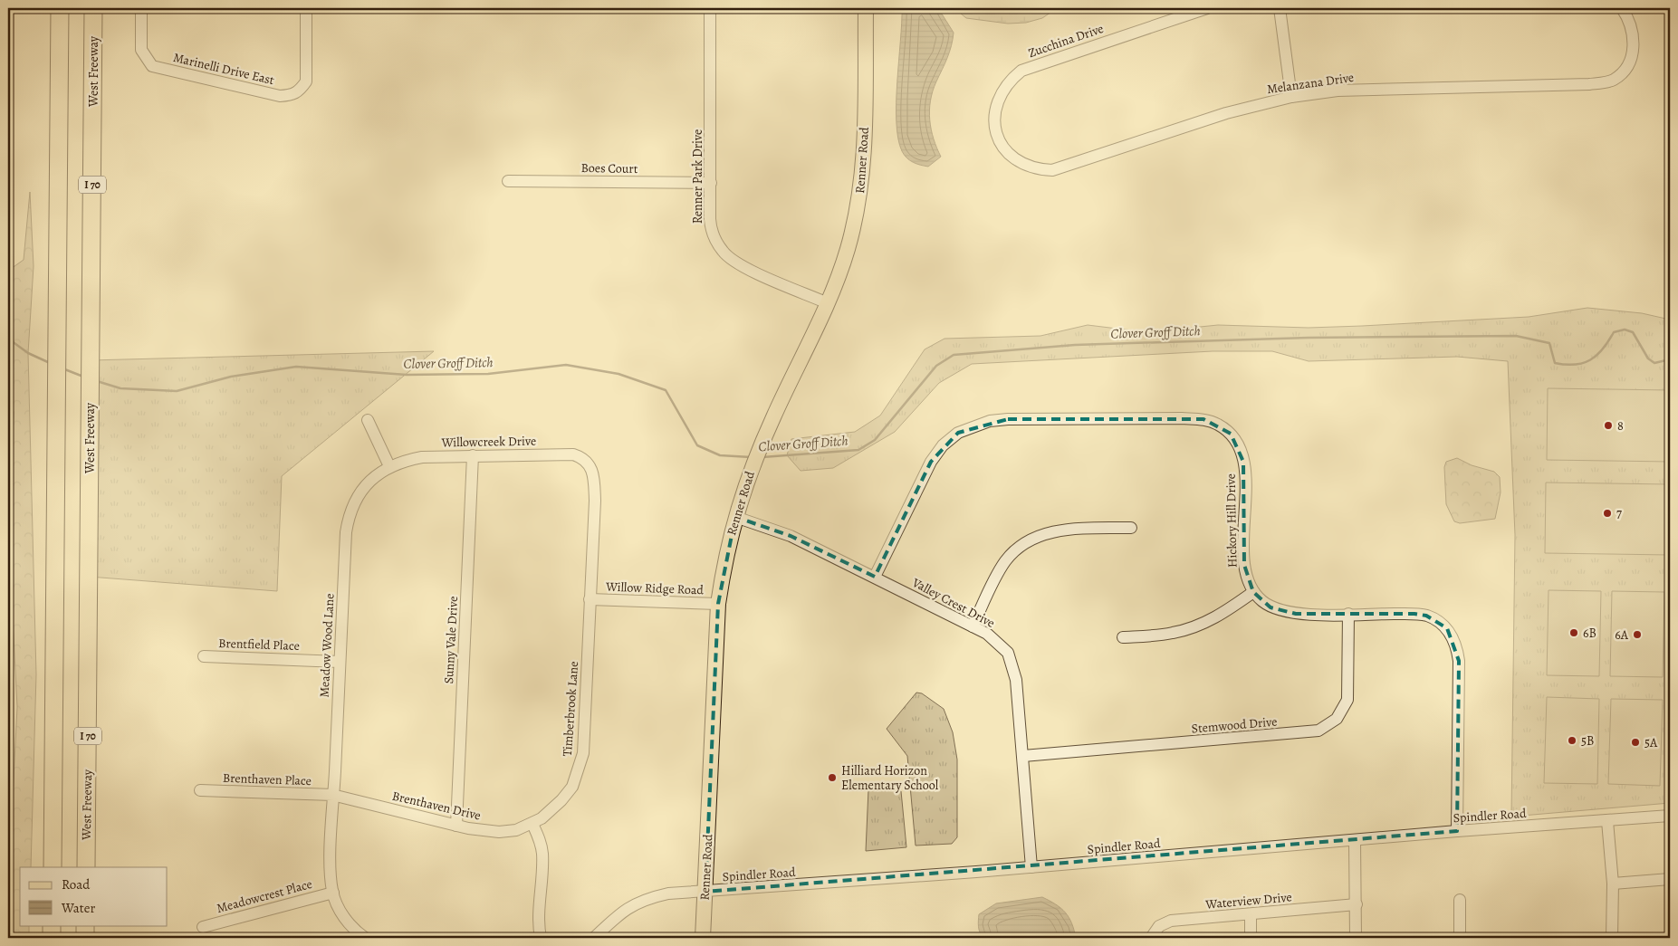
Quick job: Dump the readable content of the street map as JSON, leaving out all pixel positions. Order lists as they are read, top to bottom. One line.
{"streets":{"highway":["West Freeway","I 70"],"main road":["Renner Road"],"street":["Zucchina Drive","Marinelli Drive East","Melanzana Drive","Boes Court","Renner Park Drive","Willowcreek Drive","Hickory Hill Drive","Willow Ridge Road","Valley Crest Drive","Sunny Vale Drive","Brentfield Place","Meadow Wood Lane","Timberbrook Lane","Stemwood Drive","Brenthaven Place","Brenthaven Drive","Spindler Road","Meadowcrest Place","Waterview Drive"]},"crossings":[["Zucchina Drive","Melanzana Drive"],["Renner Road","Renner Park Drive"],["Renner Road","Willow Ridge Road"],["Renner Road","Valley Crest Drive"],["Renner Road","Spindler Road"],["Boes Court","Renner Park Drive"],["Willowcreek Drive","Sunny Vale Drive"],["Willowcreek Drive","Meadow Wood Lane"],["Willowcreek Drive","Timberbrook Lane"],["Hickory Hill Drive","Valley Crest Drive"],["Willow Ridge Road","Timberbrook Lane"],["Valley Crest Drive","Stemwood Drive"],["Valley Crest Drive","Spindler Road"],["Sunny Vale Drive","Brenthaven Drive"],["Brentfield Place","Meadow Wood Lane"],["Meadow Wood Lane","Brenthaven Place"],["Meadow Wood Lane","Brenthaven Drive"],["Meadow Wood Lane","Meadowcrest Place"],["Timberbrook Lane","Brenthaven Drive"],["Brenthaven Place","Brenthaven Drive"]],"water":["Clover Groff Ditch"],"places":["8","7","6B","6A","5B","5A","Hilliard Horizon Elementary School"],"legend":["Road","Water"]}
